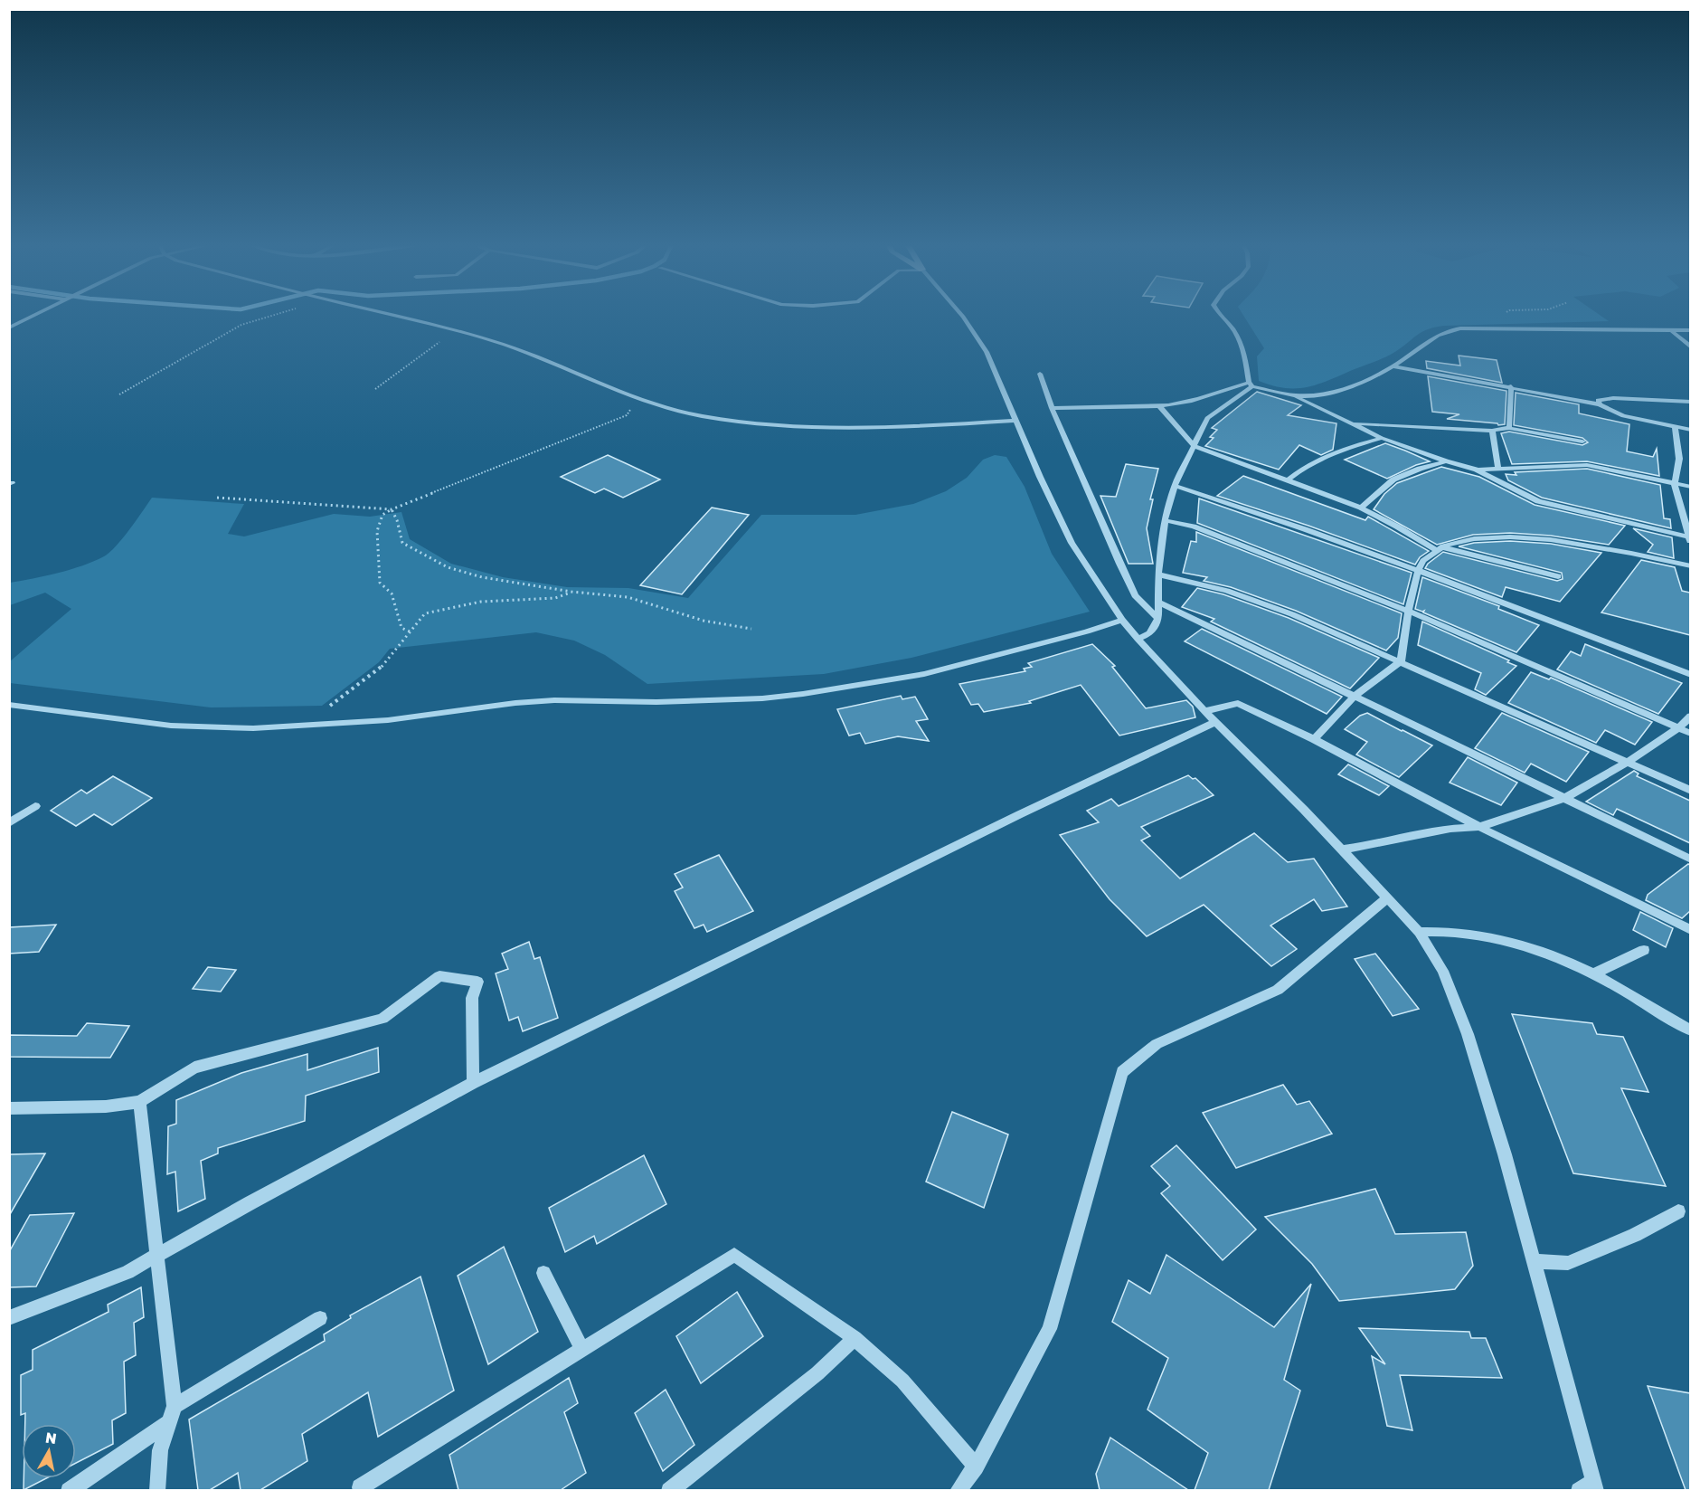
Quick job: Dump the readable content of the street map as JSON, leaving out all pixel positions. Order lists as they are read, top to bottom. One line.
{"north":"top"}
